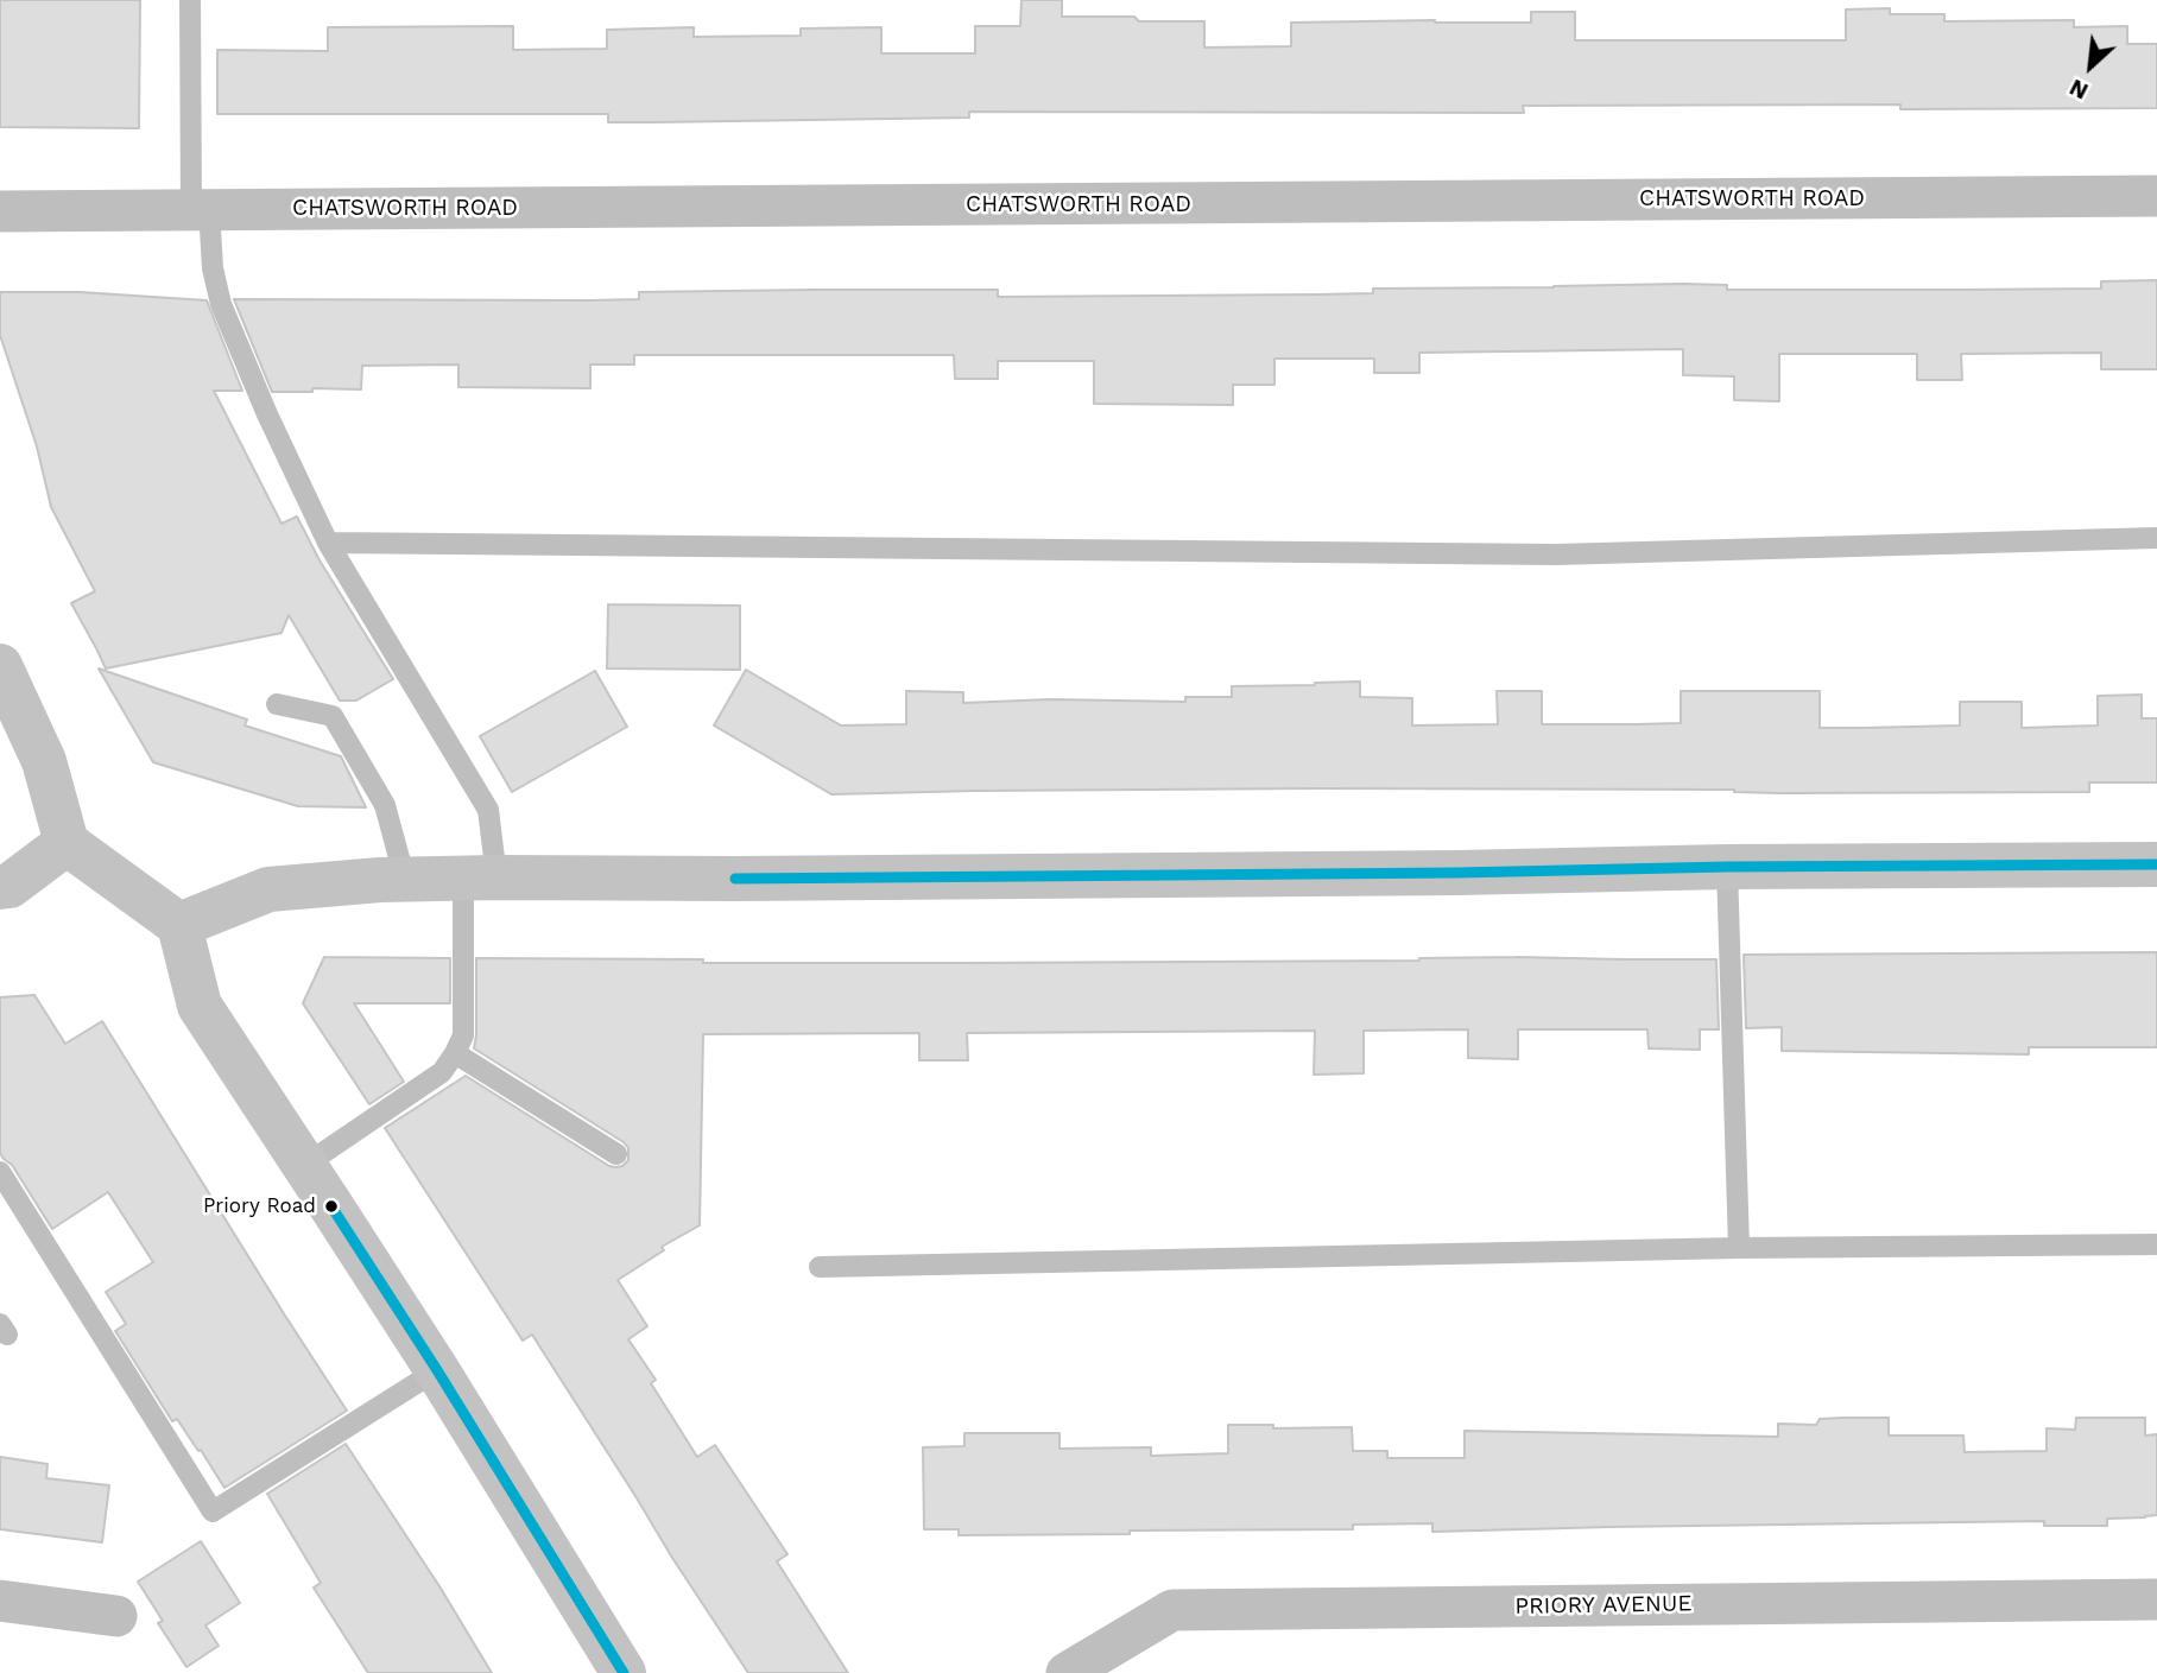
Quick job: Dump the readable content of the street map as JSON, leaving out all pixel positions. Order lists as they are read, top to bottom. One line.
{"streets":{"street":["CHATSWORTH ROAD","PRIORY AVENUE"]},"places":["Priory Road"],"north":"bottom left"}
